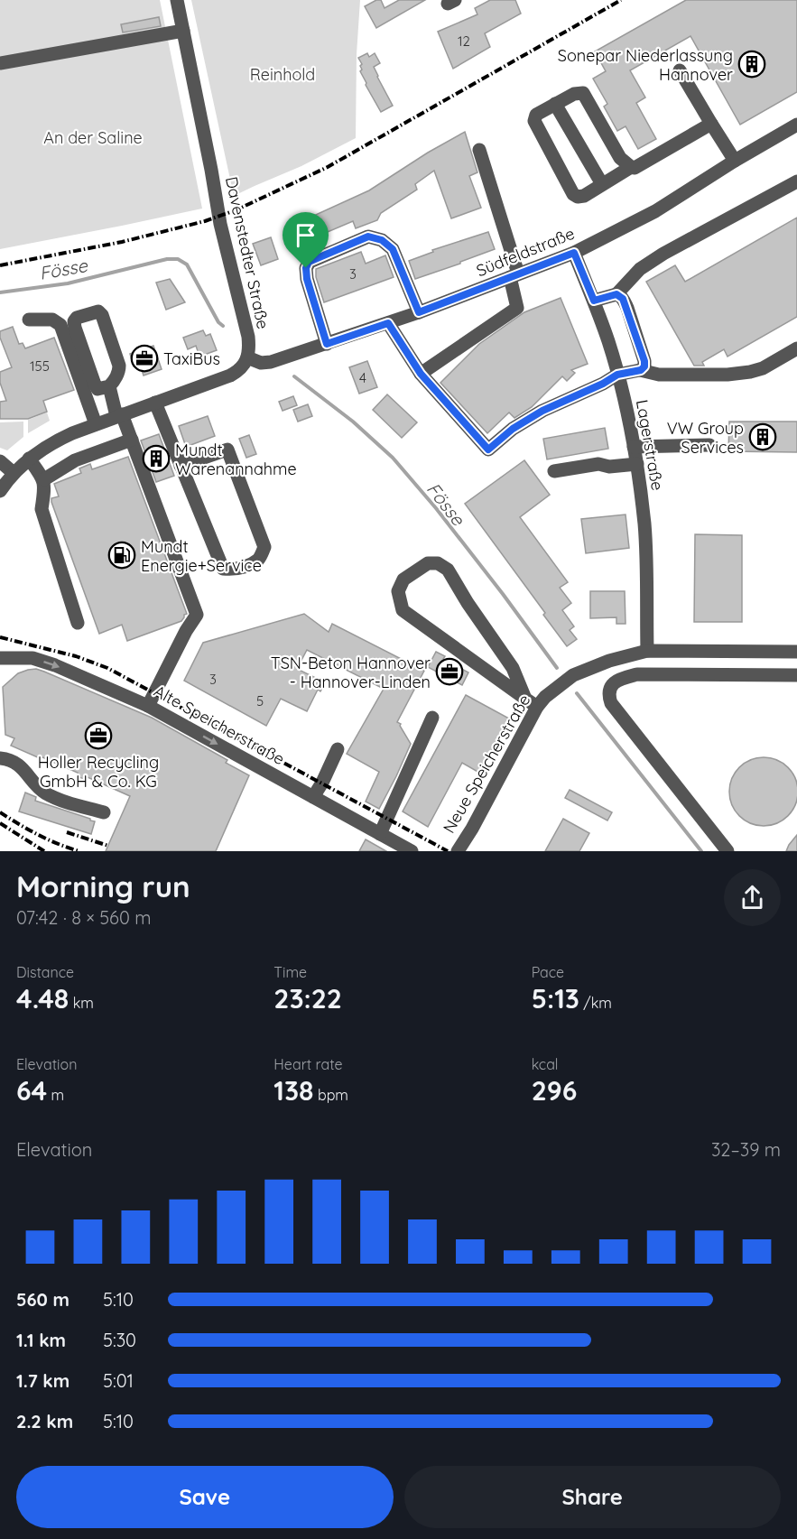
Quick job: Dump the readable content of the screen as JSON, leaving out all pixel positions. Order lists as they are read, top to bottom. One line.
{"streets":{"street":["Südfeldstraße","Davenstedter Straße","Lagerstraße","Alte Speicherstraße","Neue Speicherstraße"]},"crossings":[["Südfeldstraße","Davenstedter Straße"],["Südfeldstraße","Lagerstraße"],["Lagerstraße","Neue Speicherstraße"]],"water":["Fösse"],"parks":["Reinhold","An der Saline"],"places":{"building":["Sonepar Niederlassung Hannover","VW Group Services","Mundt Warenannahme"],"office":["TaxiBus","TSN-Beton Hannover - Hannover-Linden","Holler Recycling GmbH & Co. KG"],"fuel station":["Mundt Energie+Service"]},"house_numbers":["12","3","155","4","3","5"],"page":{"heading":["Morning run","07:42 · 8 × 560 m"],"stats":[["Distance","4.48 km"],["Time","23:22"],["Pace","5:13 /km"],["Elevation","64 m"],["Heart rate","138 bpm"],["kcal","296"]],"chart":["Elevation","32–39 m"],"list":[{"name":"560 m","note":"5:10"},{"name":"1.1 km","note":"5:30"},{"name":"1.7 km","note":"5:01"},{"name":"2.2 km","note":"5:10"}],"buttons":["Save","Share"]}}
